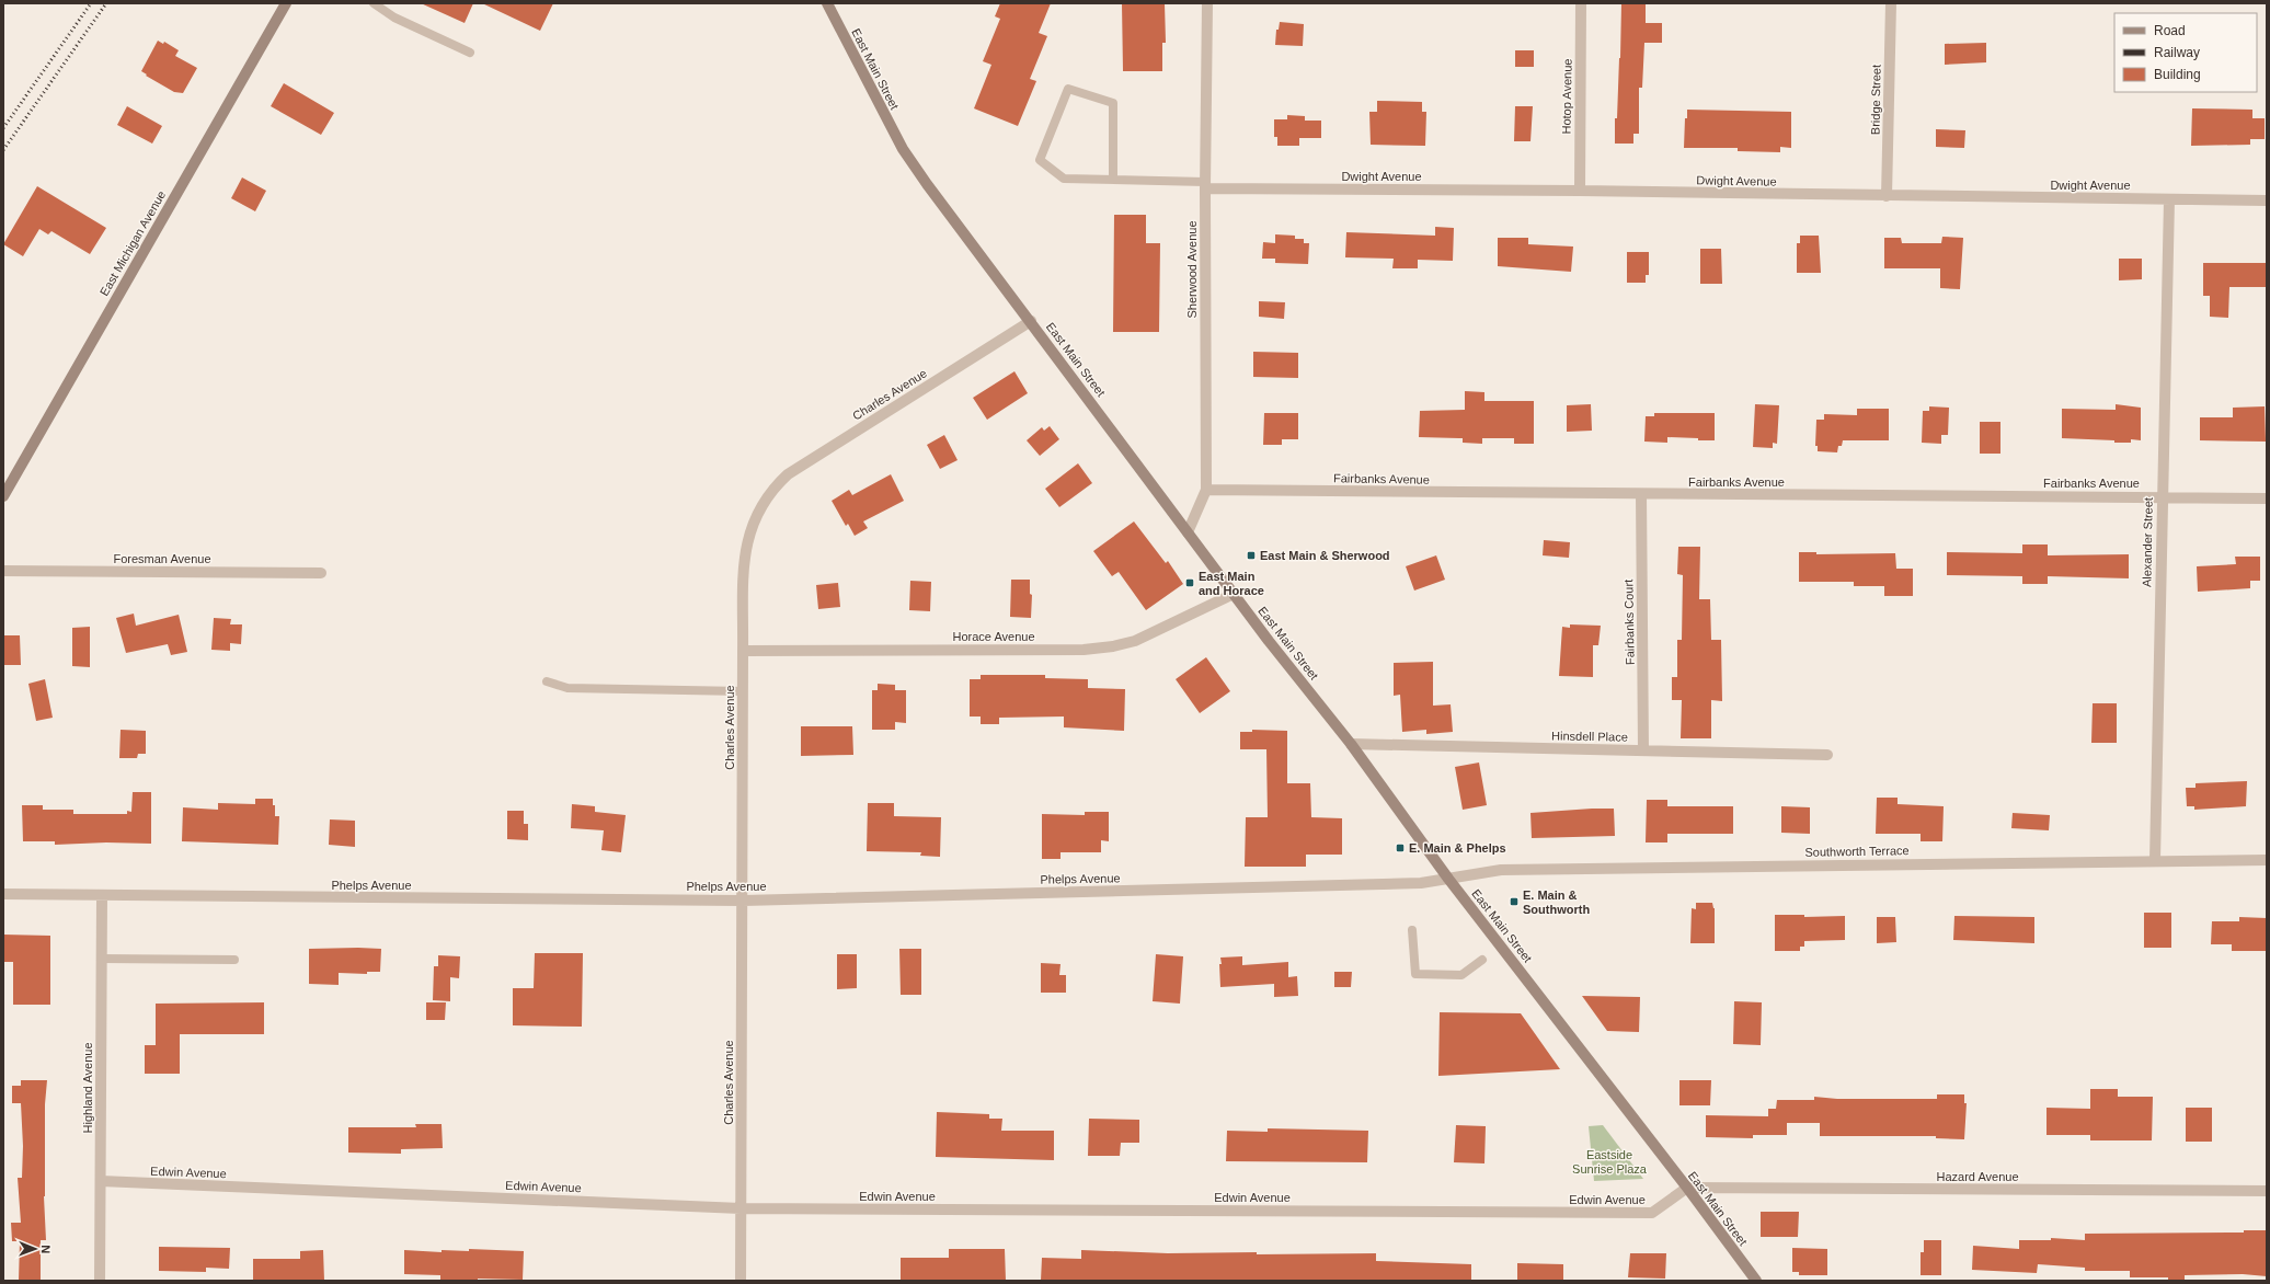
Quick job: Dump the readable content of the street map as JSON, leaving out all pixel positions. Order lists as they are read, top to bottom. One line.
{"streets":{"street":["East Main Street","Hotop Avenue","Bridge Street","Dwight Avenue","East Michigan Avenue","Sherwood Avenue","Charles Avenue","Fairbanks Avenue","Alexander Street","Foresman Avenue","Fairbanks Court","Horace Avenue","Hinsdell Place","Southworth Terrace","Phelps Avenue","Highland Avenue","Edwin Avenue","Hazard Avenue"]},"crossings":[["East Main Street","Sherwood Avenue"],["East Main Street","Charles Avenue"],["East Main Street","Horace Avenue"],["East Main Street","Hinsdell Place"],["East Main Street","Southworth Terrace"],["East Main Street","Phelps Avenue"],["East Main Street","Edwin Avenue"],["East Main Street","Hazard Avenue"],["Hotop Avenue","Dwight Avenue"],["Bridge Street","Dwight Avenue"],["Dwight Avenue","Sherwood Avenue"],["Dwight Avenue","Alexander Street"],["Sherwood Avenue","Fairbanks Avenue"],["Charles Avenue","Horace Avenue"],["Charles Avenue","Phelps Avenue"],["Charles Avenue","Edwin Avenue"],["Fairbanks Avenue","Alexander Street"],["Fairbanks Avenue","Fairbanks Court"],["Alexander Street","Southworth Terrace"],["Fairbanks Court","Hinsdell Place"],["Southworth Terrace","Phelps Avenue"],["Phelps Avenue","Highland Avenue"],["Highland Avenue","Edwin Avenue"],["Edwin Avenue","Hazard Avenue"]],"parks":["Eastside Sunrise Plaza"],"places":{"transit":["East Main & Sherwood","East Main and Horace","E. Main & Phelps","E. Main & Southworth"]},"legend":["Road","Railway","Building"],"north":"right"}
